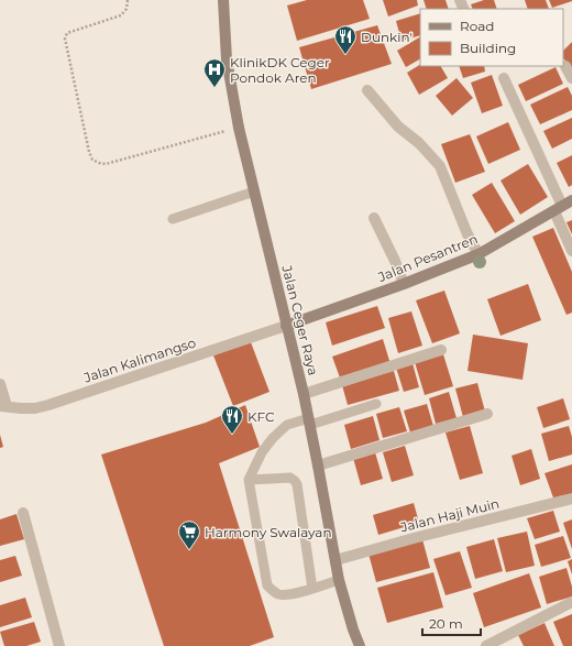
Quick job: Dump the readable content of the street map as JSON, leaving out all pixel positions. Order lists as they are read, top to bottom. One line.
{"streets":{"main road":["Jalan Pesantren","Jalan Ceger Raya"],"street":["Jalan Kalimangso","Jalan Haji Muin"]},"crossings":[["Jalan Pesantren","Jalan Ceger Raya"],["Jalan Pesantren","Jalan Kalimangso"],["Jalan Ceger Raya","Jalan Kalimangso"],["Jalan Ceger Raya","Jalan Haji Muin"]],"places":{"restaurant":["Dunkin'","KFC"],"hospital":["KlinikDK Ceger Pondok Aren"],"supermarket":["Harmony Swalayan"]},"legend":["Road","Building"],"scale_bar":"20 m"}
